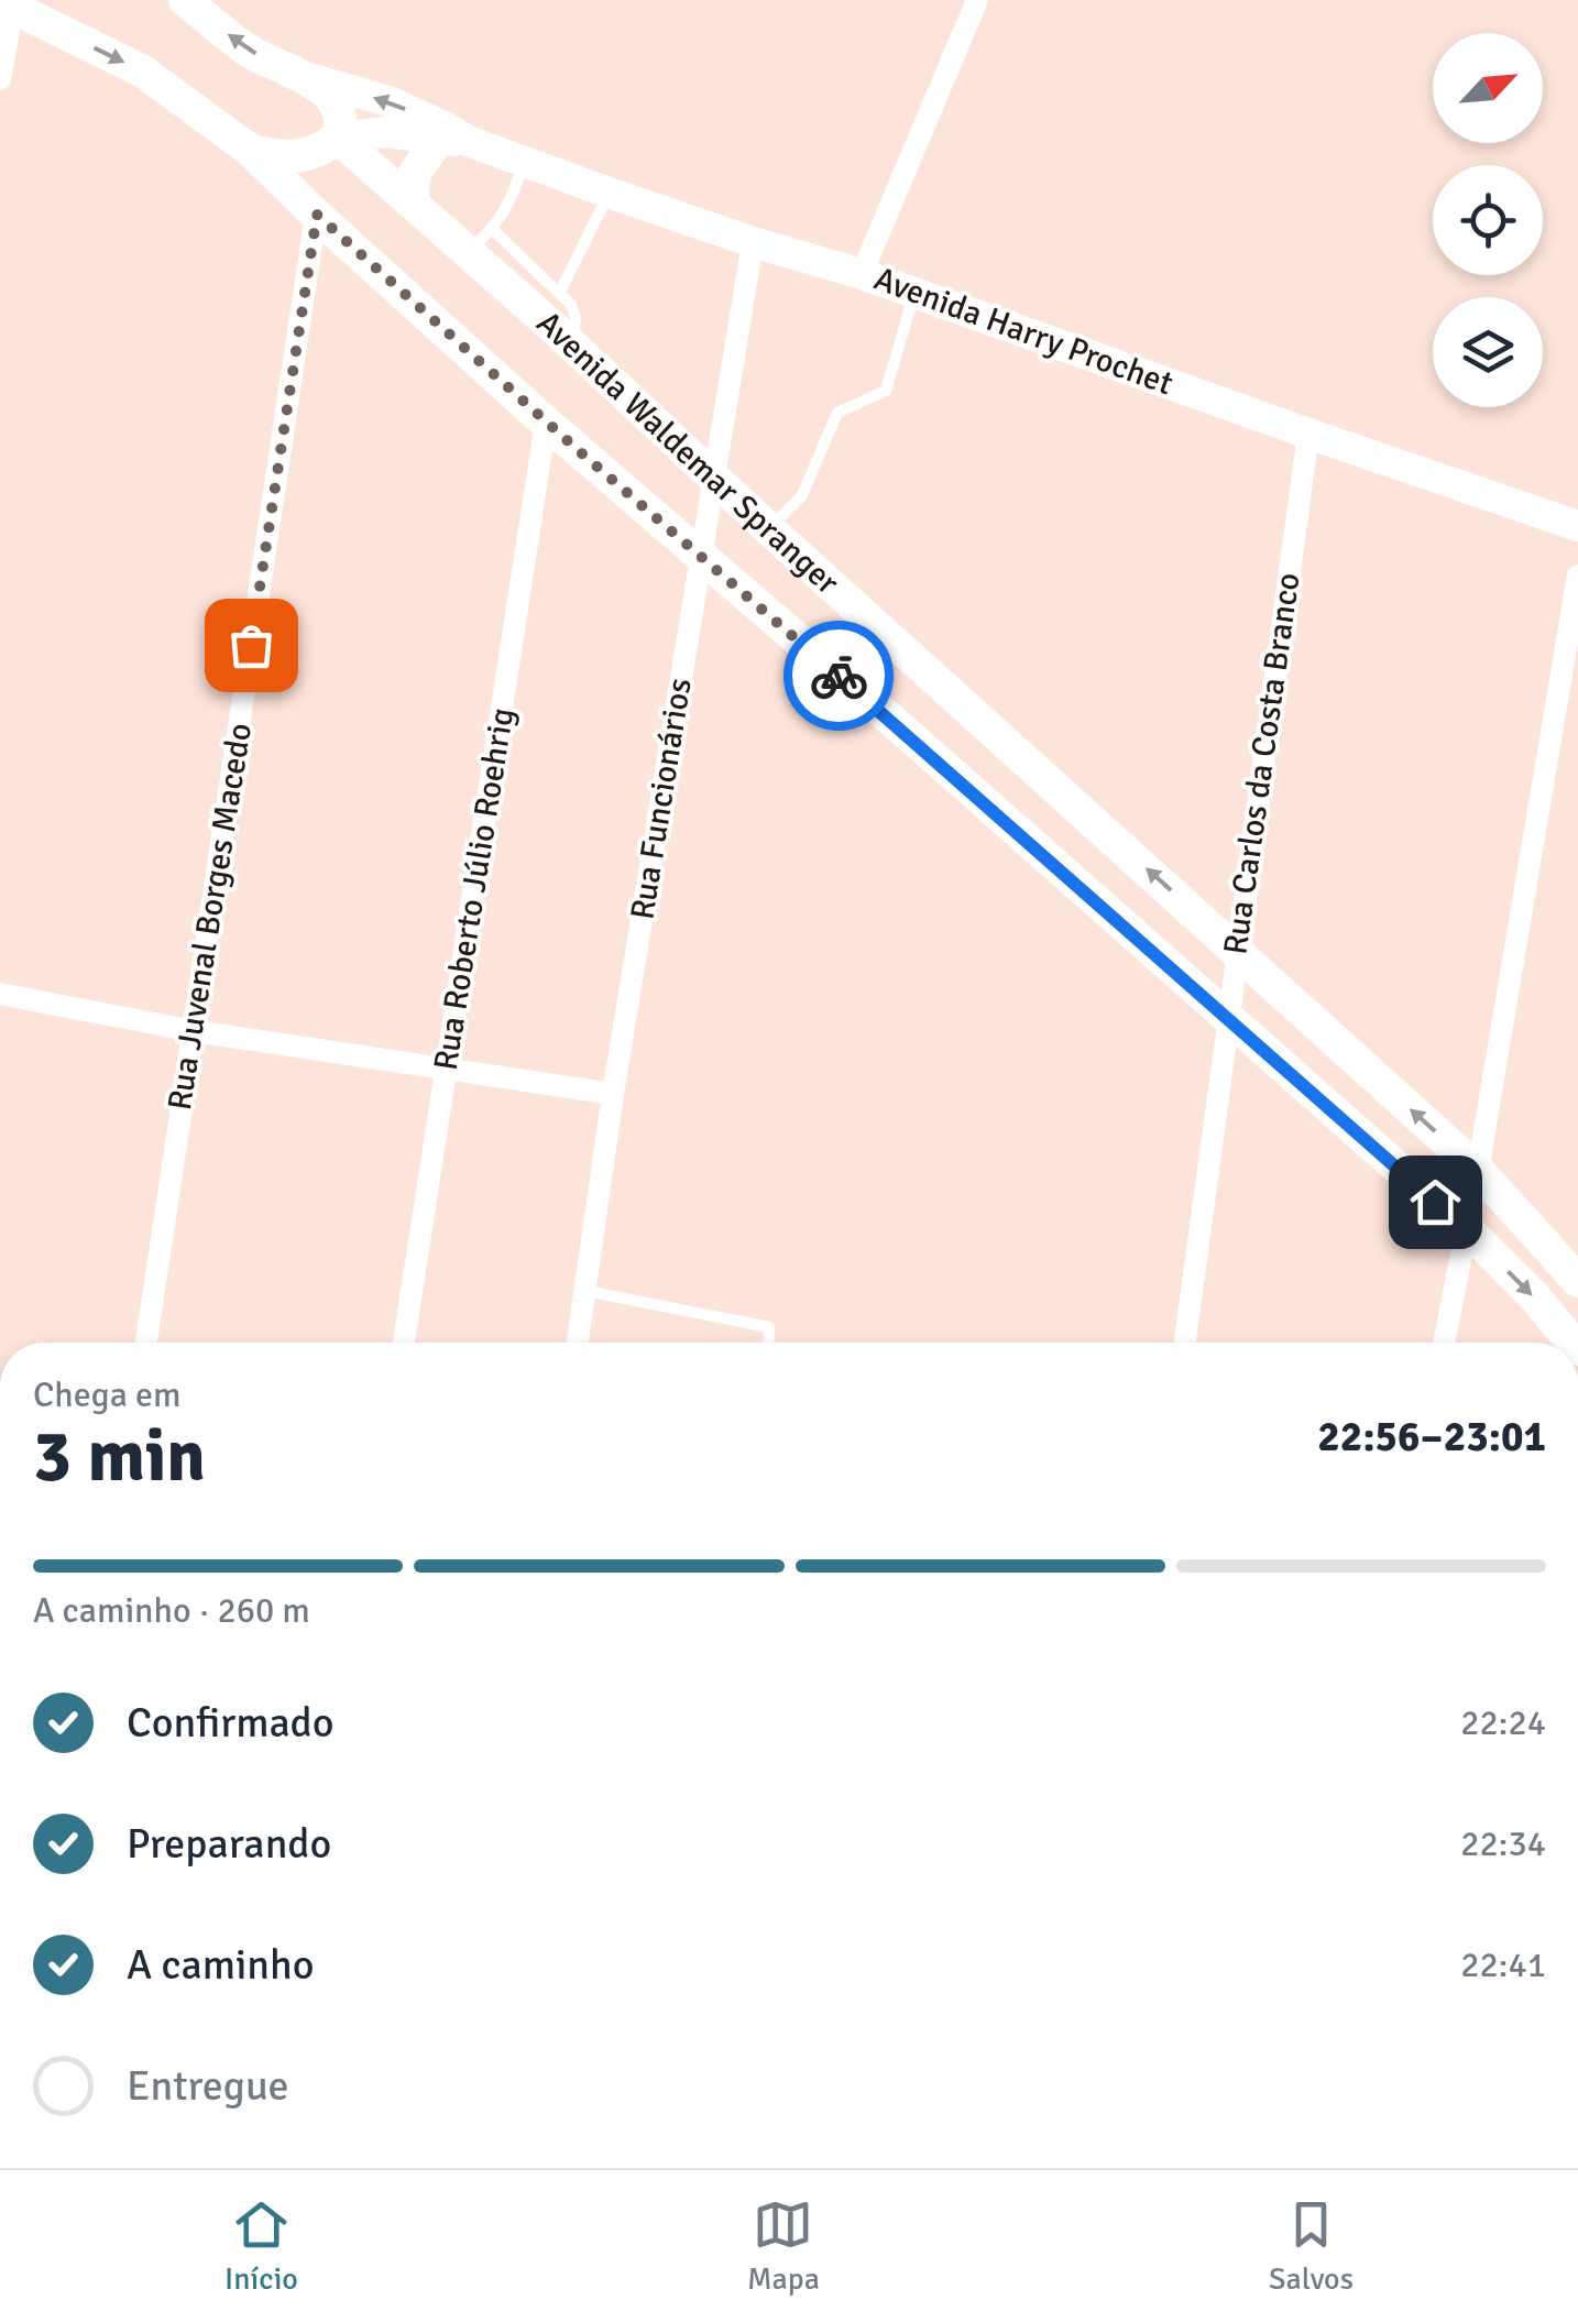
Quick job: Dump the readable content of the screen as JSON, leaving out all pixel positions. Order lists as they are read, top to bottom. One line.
{"streets":{"main road":["Avenida Waldemar Spranger"],"street":["Avenida Harry Prochet","Rua Carlos da Costa Branco","Rua Funcionários","Rua Roberto Júlio Roehrig","Rua Juvenal Borges Macedo"]},"crossings":[["Avenida Harry Prochet","Avenida Waldemar Spranger"],["Avenida Harry Prochet","Rua Carlos da Costa Branco"],["Avenida Harry Prochet","Rua Funcionários"],["Avenida Waldemar Spranger","Rua Carlos da Costa Branco"],["Avenida Waldemar Spranger","Rua Funcionários"],["Avenida Waldemar Spranger","Rua Roberto Júlio Roehrig"],["Avenida Waldemar Spranger","Rua Juvenal Borges Macedo"]],"north":"top right","page":{"heading":["3 min","Chega em","22:56–23:01"],"bar":"A caminho · 260 m","list":[["Confirmado","22:24"],["Preparando","22:34"],["A caminho","22:41"],"Entregue"],"tabs":["Início","Mapa","Salvos"]}}
